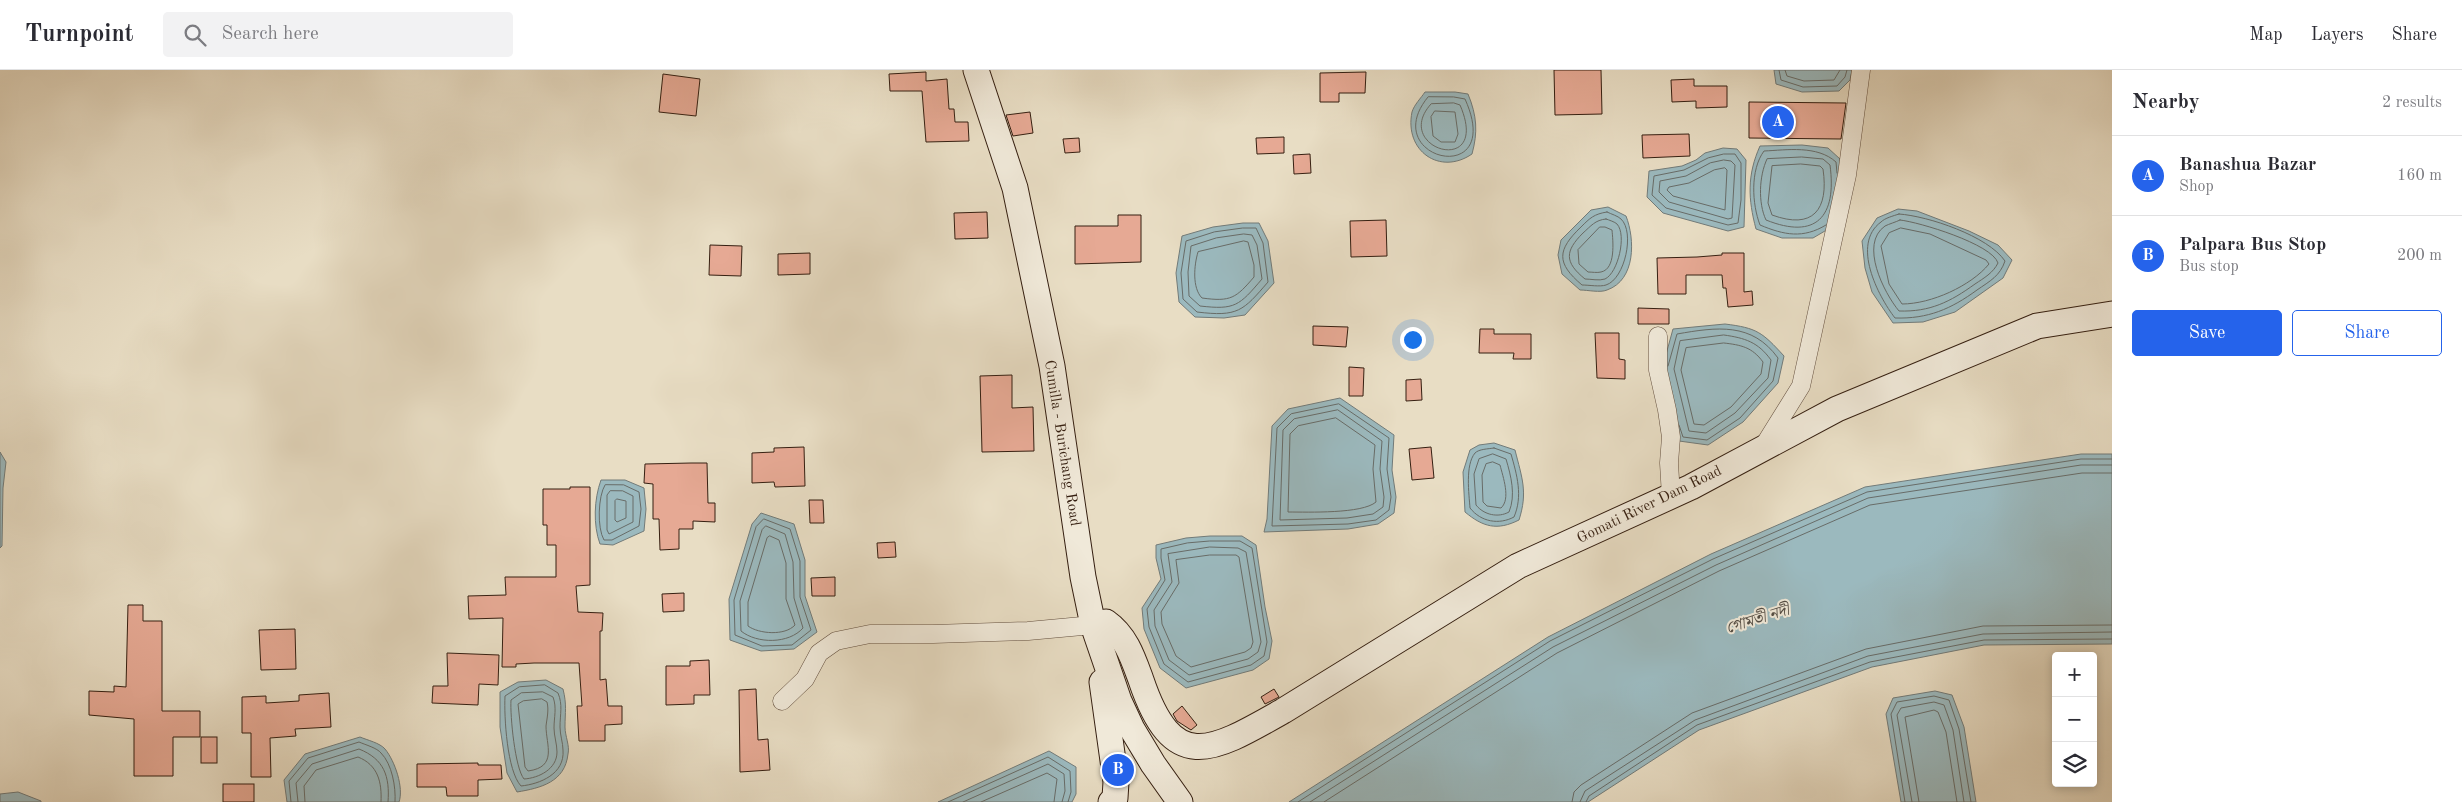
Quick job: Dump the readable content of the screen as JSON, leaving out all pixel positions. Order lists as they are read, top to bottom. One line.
{"streets":{"main road":["Cumilla - Burichang Road","Gomati River Dam Road"]},"crossings":[["Cumilla - Burichang Road","Gomati River Dam Road"]],"water":["গোমতী নদী"],"page":{"header":"Turnpoint","search":"Search here","nav":["Map","Layers","Share"],"heading":["Nearby","2 results"],"pins":["A","B"],"list":[{"mark":"A","name":"Banashua Bazar","note":"Shop","value":"160 m"},{"mark":"B","name":"Palpara Bus Stop","note":"Bus stop","value":"200 m"}],"buttons":["Save","Share"],"map_buttons":["+","−"]}}
